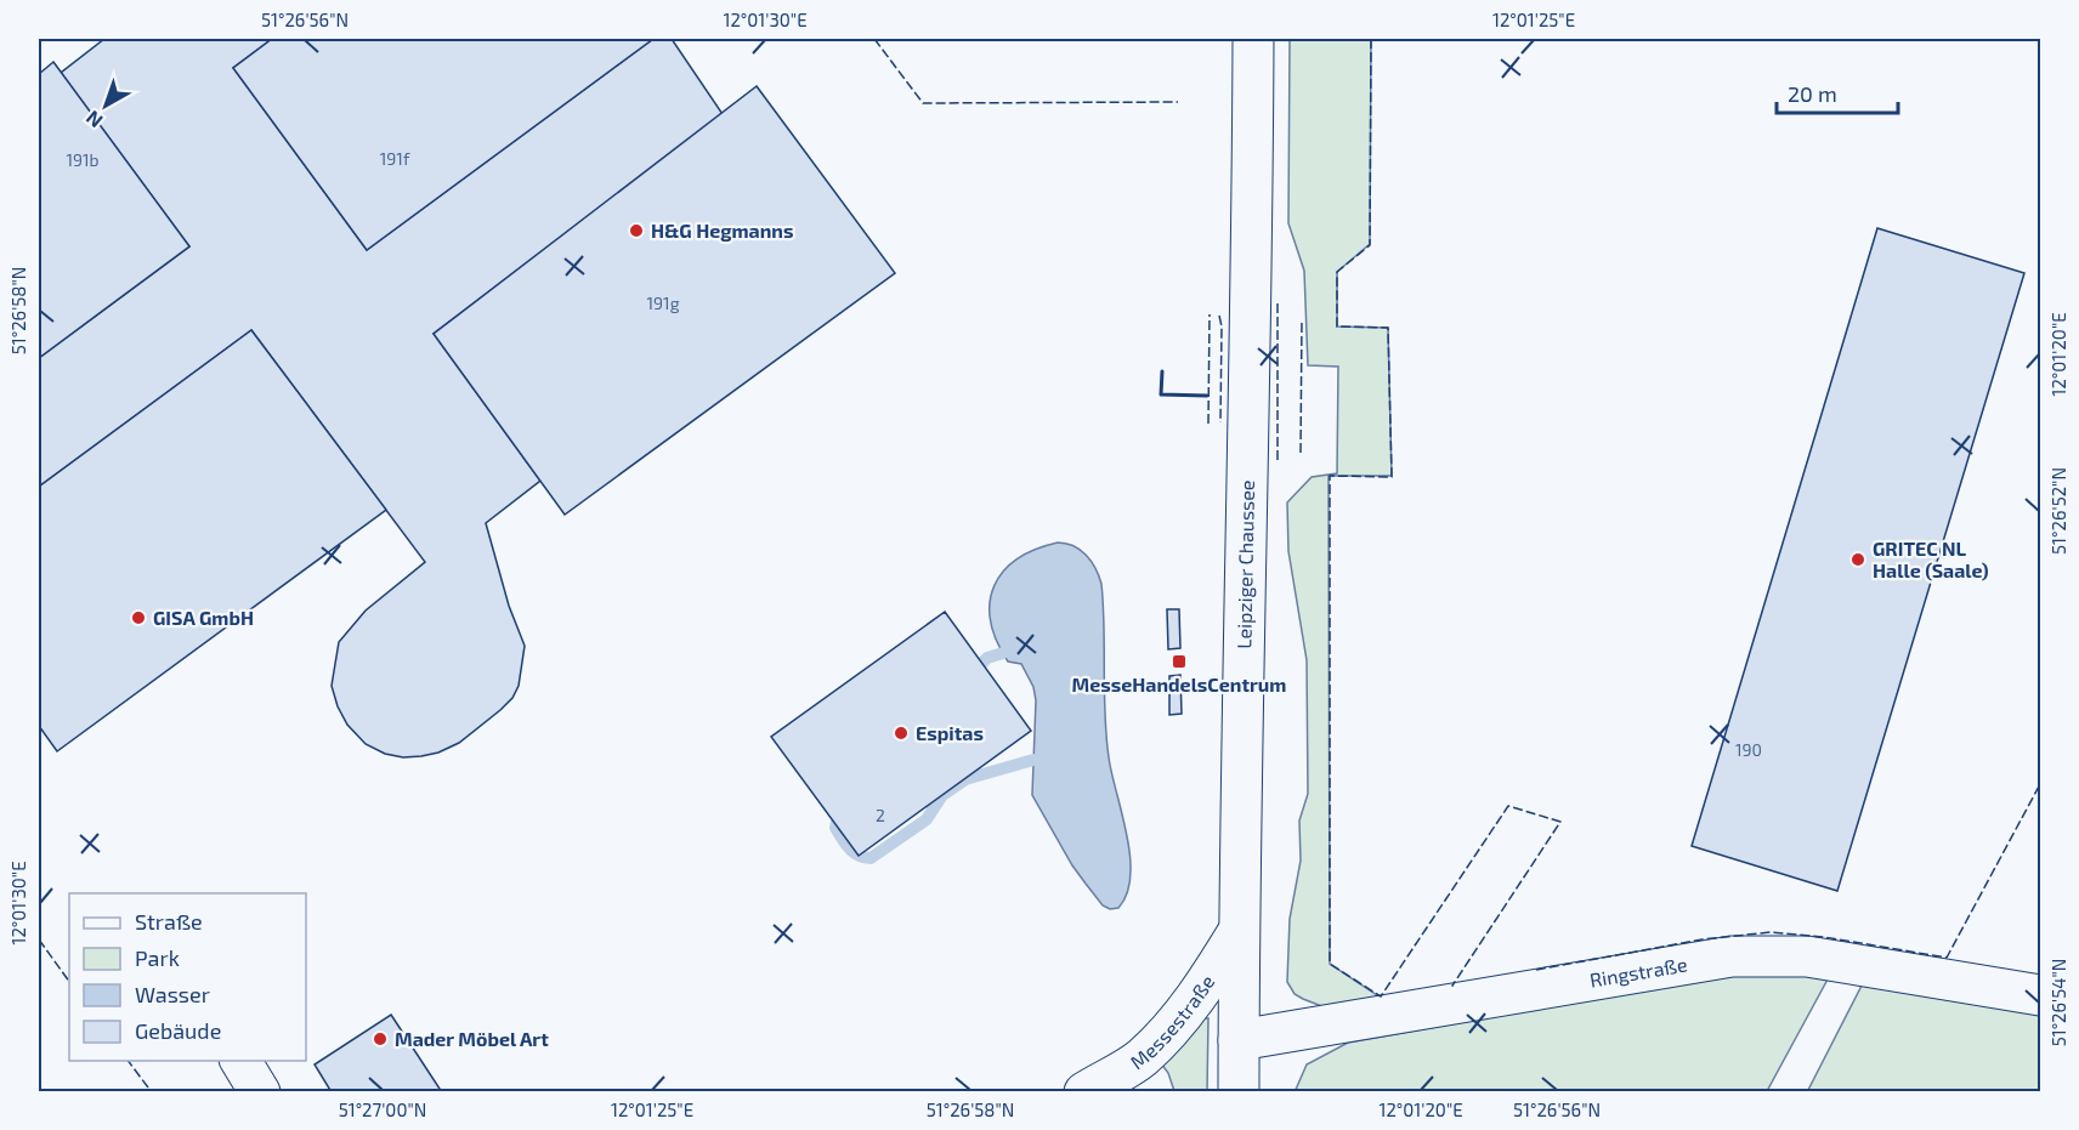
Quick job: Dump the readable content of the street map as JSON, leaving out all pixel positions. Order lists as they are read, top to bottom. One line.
{"streets":{"street":["Leipziger Chaussee","Ringstraße","Messestraße"]},"crossings":[["Leipziger Chaussee","Ringstraße"],["Leipziger Chaussee","Messestraße"]],"places":{"other":["H&G Hegmanns","GRITEC NL Halle (Saale)","GISA GmbH","Espitas","Mader Möbel Art"],"transit":["MesseHandelsCentrum"]},"house_numbers":["191f","191b","191g","190","2"],"legend":["Straße","Park","Wasser","Gebäude"],"scale_bar":"20 m","north":"bottom left","coordinates":["51°26'56\"N","12°01'30\"E","12°01'25\"E","51°26'58\"N","12°01'20\"E","51°26'52\"N","51°26'54\"N","51°27'00\"N"]}
